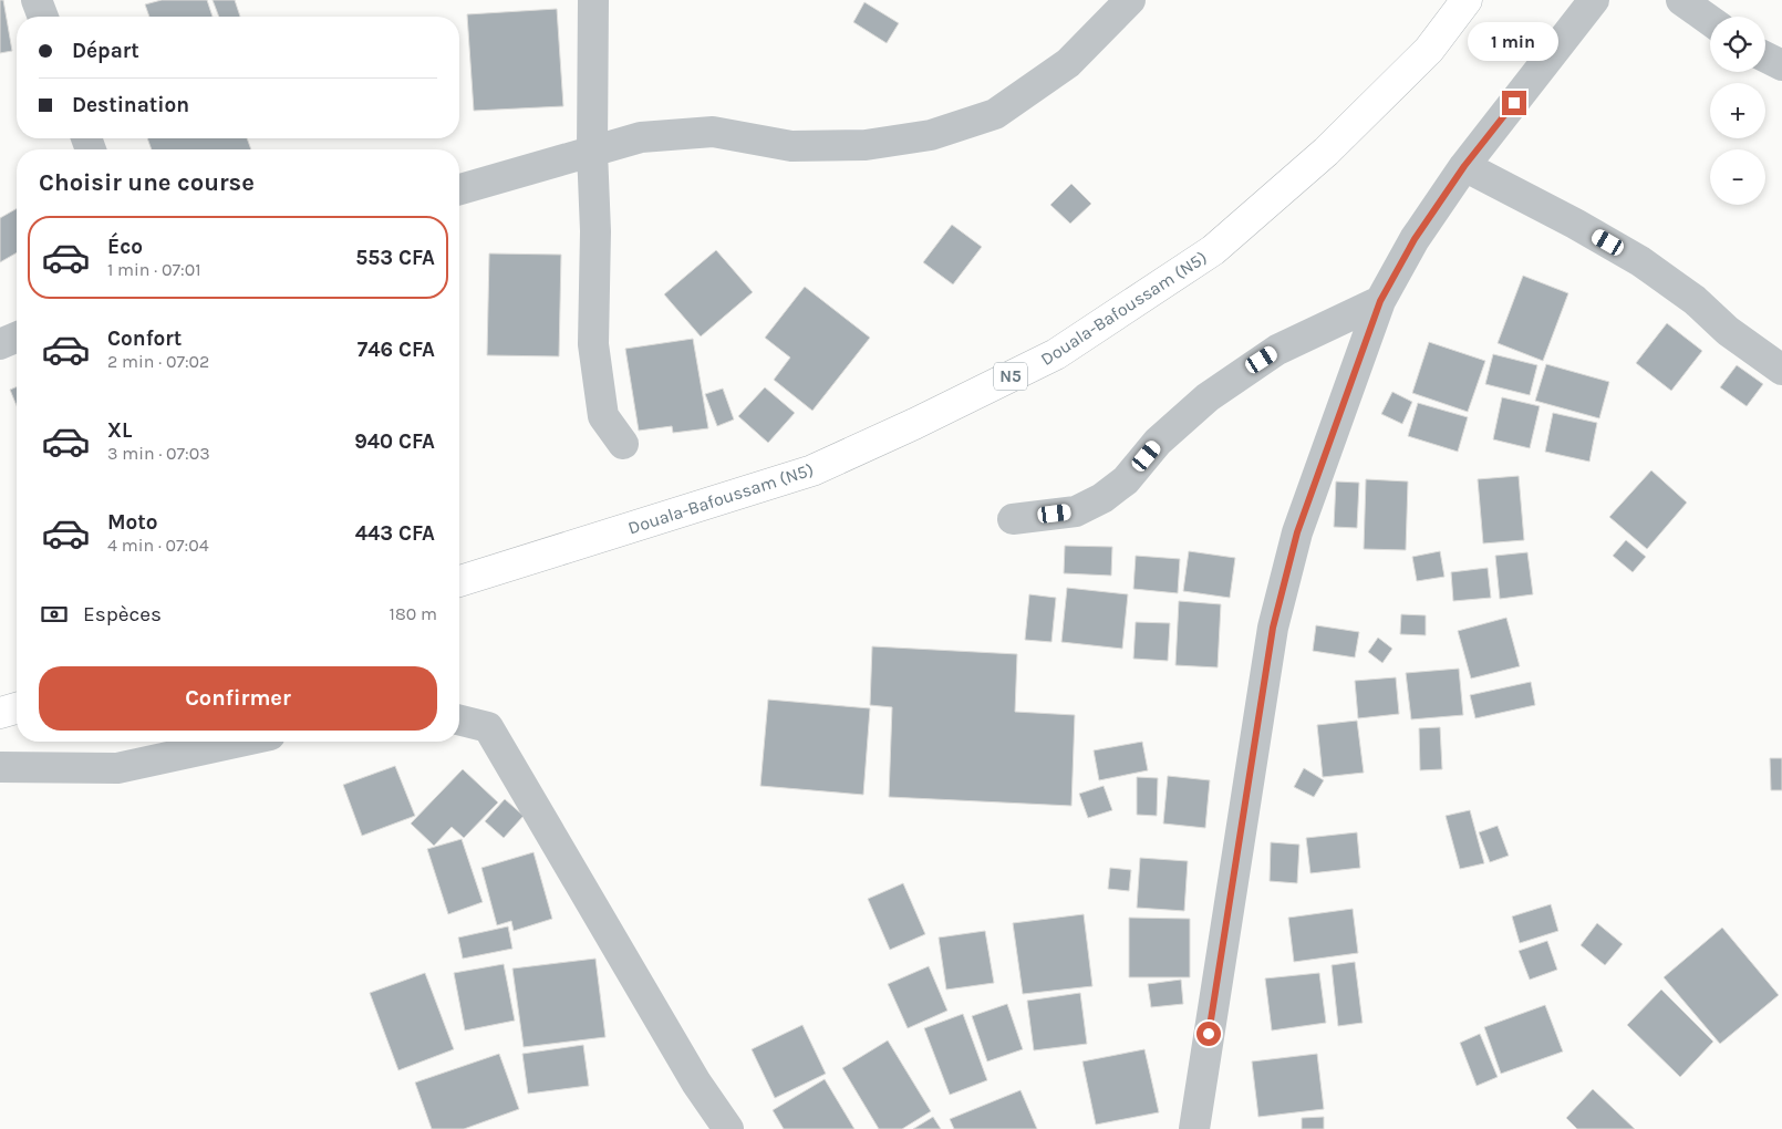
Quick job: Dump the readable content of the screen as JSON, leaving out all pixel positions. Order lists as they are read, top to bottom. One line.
{"streets":{"highway":["Douala-Bafoussam (N5)","N5"]},"page":{"map_buttons":["+","−"],"banner":["Départ","Destination"],"bubble":"1 min","heading":"Choisir une course","list":[{"name":"Éco","note":"1 min · 07:01","value":"553 CFA"},{"name":"Confort","note":"2 min · 07:02","value":"746 CFA"},{"name":"XL","note":"3 min · 07:03","value":"940 CFA"},{"name":"Moto","note":"4 min · 07:04","value":"443 CFA"}],"pay":["Espèces","180 m"],"buttons":"Confirmer"}}
